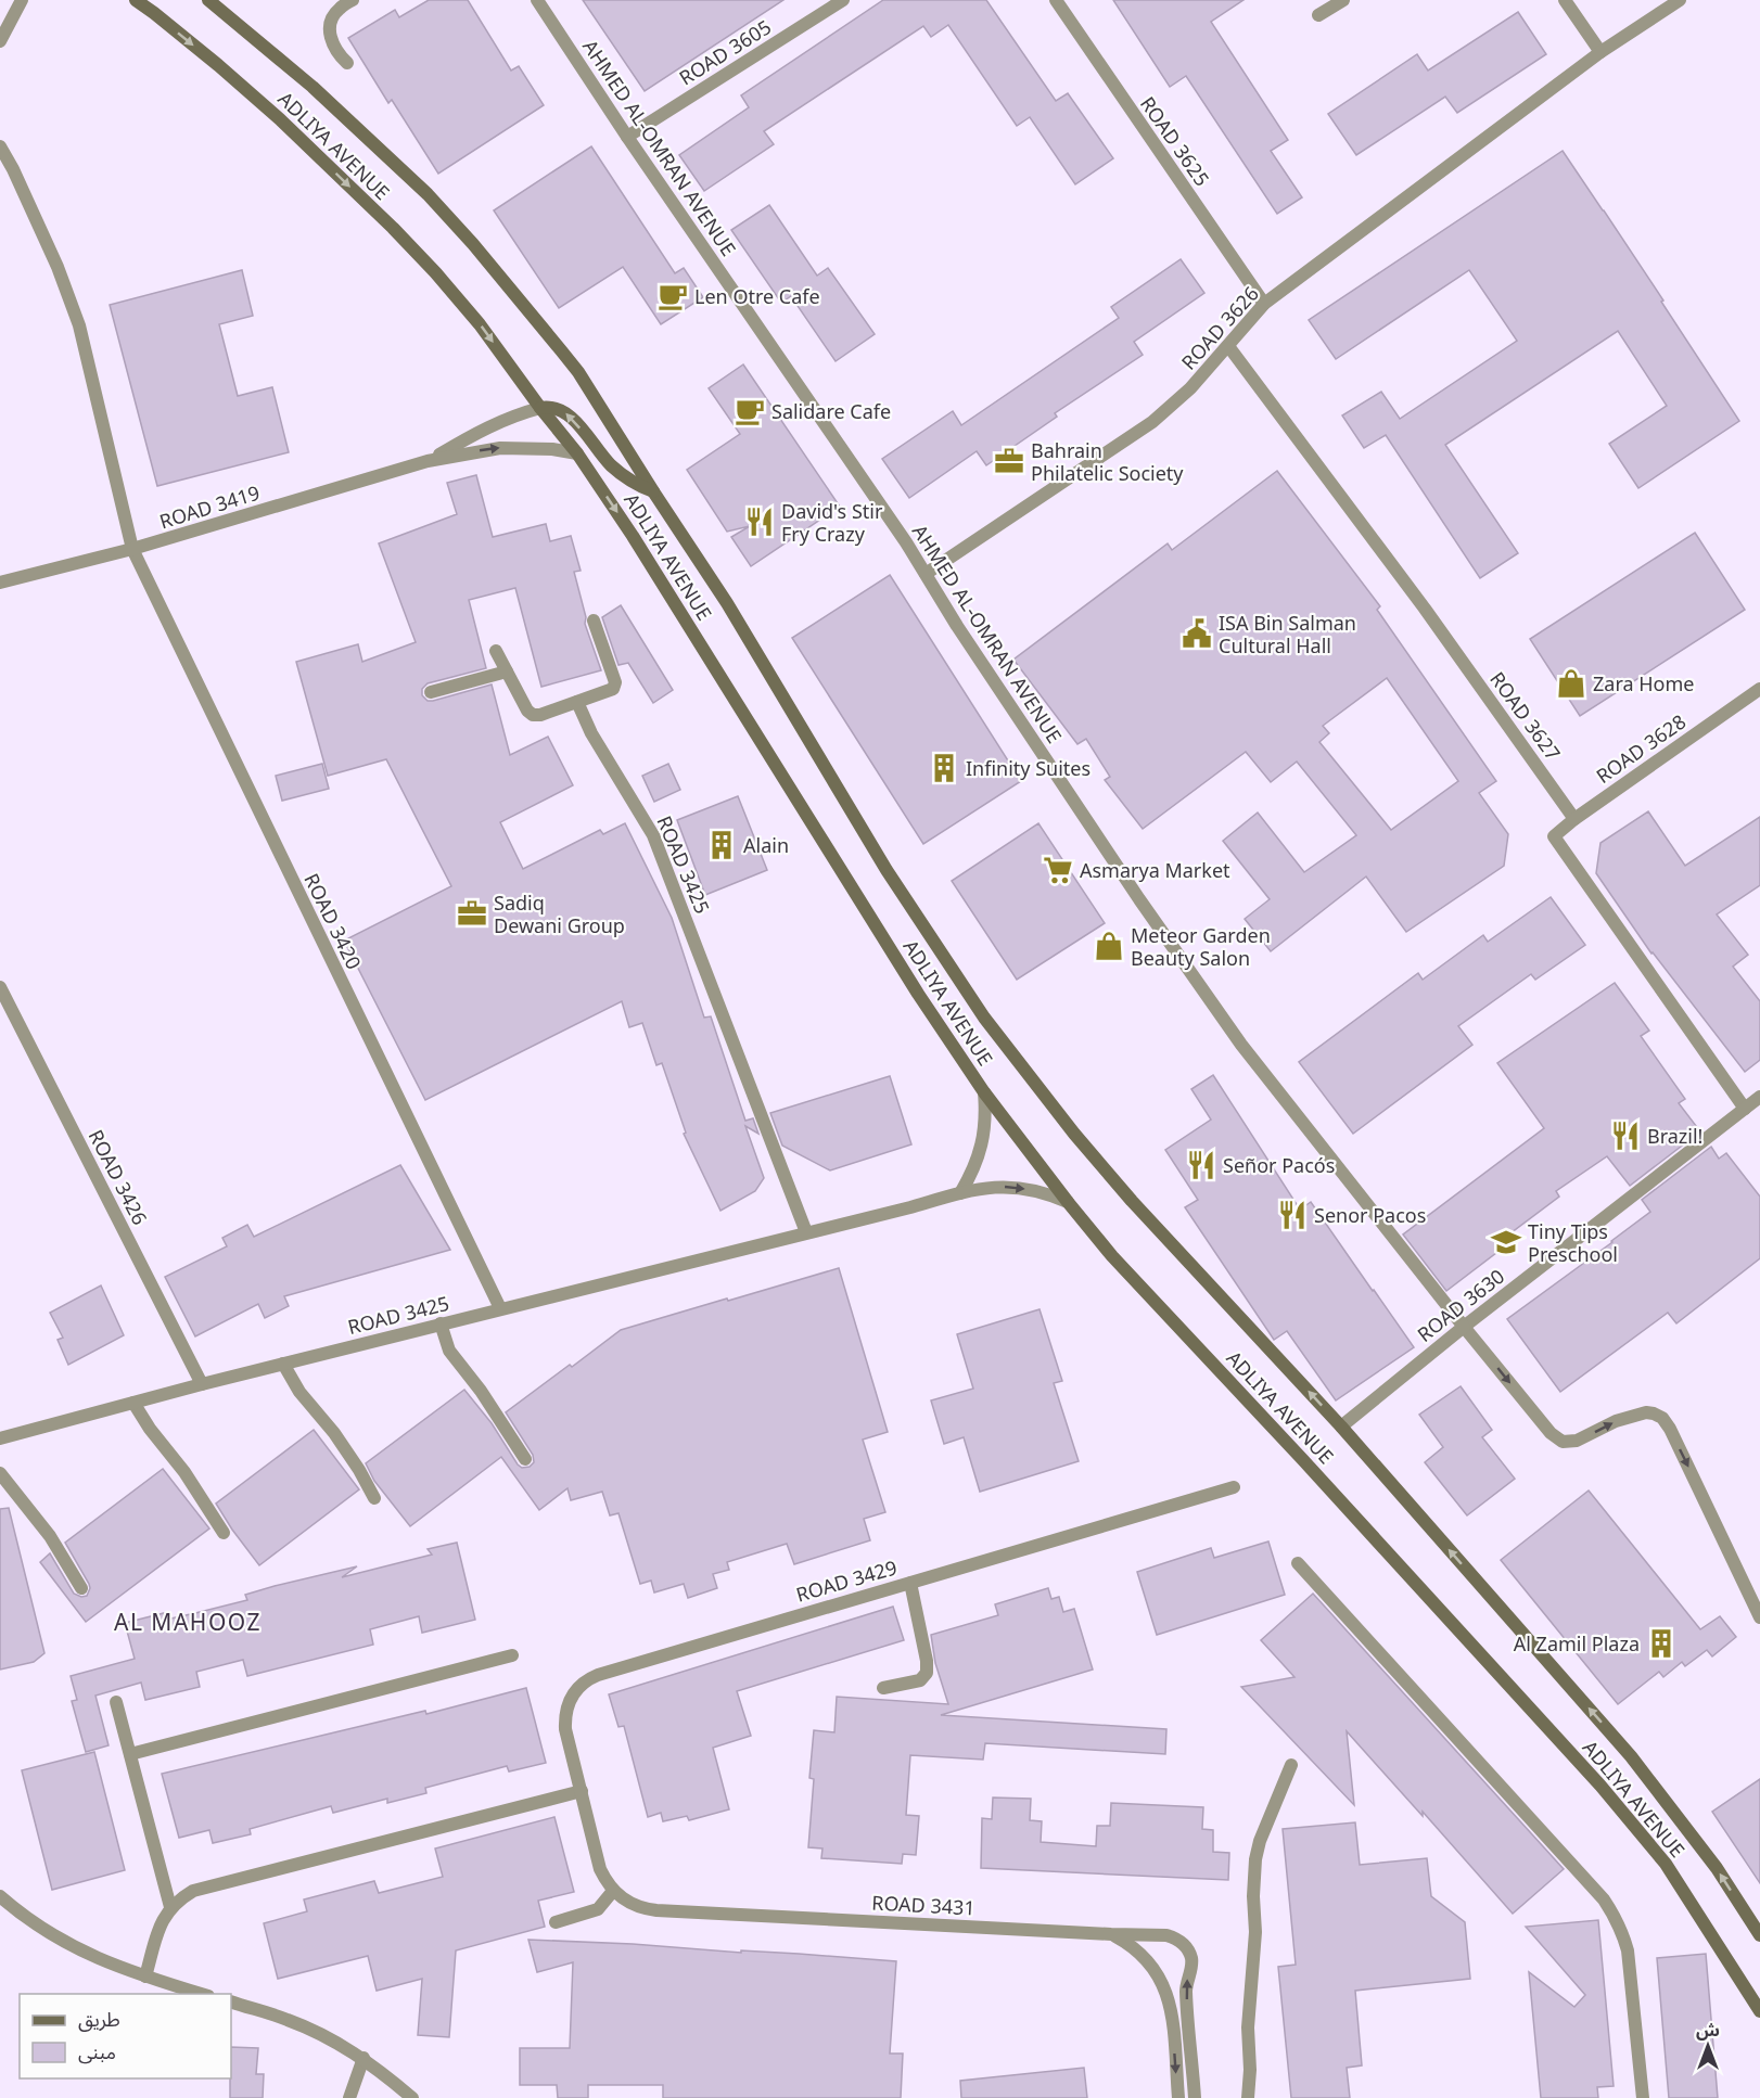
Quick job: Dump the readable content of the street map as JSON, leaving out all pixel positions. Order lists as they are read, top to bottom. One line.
{"streets":{"main road":["ADLIYA AVENUE"],"street":["ROAD 3605","ROAD 3625","AHMED AL-OMRAN AVENUE","ROAD 3626","ROAD 3419","ROAD 3627","ROAD 3628","ROAD 3425","ROAD 3420","ROAD 3426","ROAD 3630","ROAD 3429","ROAD 3431"]},"crossings":[["ROAD 3605","AHMED AL-OMRAN AVENUE"],["ROAD 3625","ROAD 3626"],["ADLIYA AVENUE","ROAD 3419"],["ADLIYA AVENUE","ROAD 3425"],["ADLIYA AVENUE","ROAD 3630"],["AHMED AL-OMRAN AVENUE","ROAD 3626"],["AHMED AL-OMRAN AVENUE","ROAD 3630"],["ROAD 3626","ROAD 3627"],["ROAD 3419","ROAD 3420"],["ROAD 3627","ROAD 3628"],["ROAD 3425","ROAD 3420"],["ROAD 3425","ROAD 3426"]],"districts":["AL MAHOOZ"],"places":{"cafe":["Len Otre Cafe","Salidare Cafe"],"office":["Bahrain Philatelic Society","Sadiq Dewani Group"],"restaurant":["David's Stir Fry Crazy","Brazil!","Señor Pacós","Senor Pacos"],"public building":["ISA Bin Salman Cultural Hall"],"shop":["Zara Home","Meteor Garden Beauty Salon"],"building":["Infinity Suites","Alain","Al Zamil Plaza"],"supermarket":["Asmarya Market"],"school or university":["Tiny Tips Preschool"]},"legend":["طريق","مبنى"],"north":"top"}
